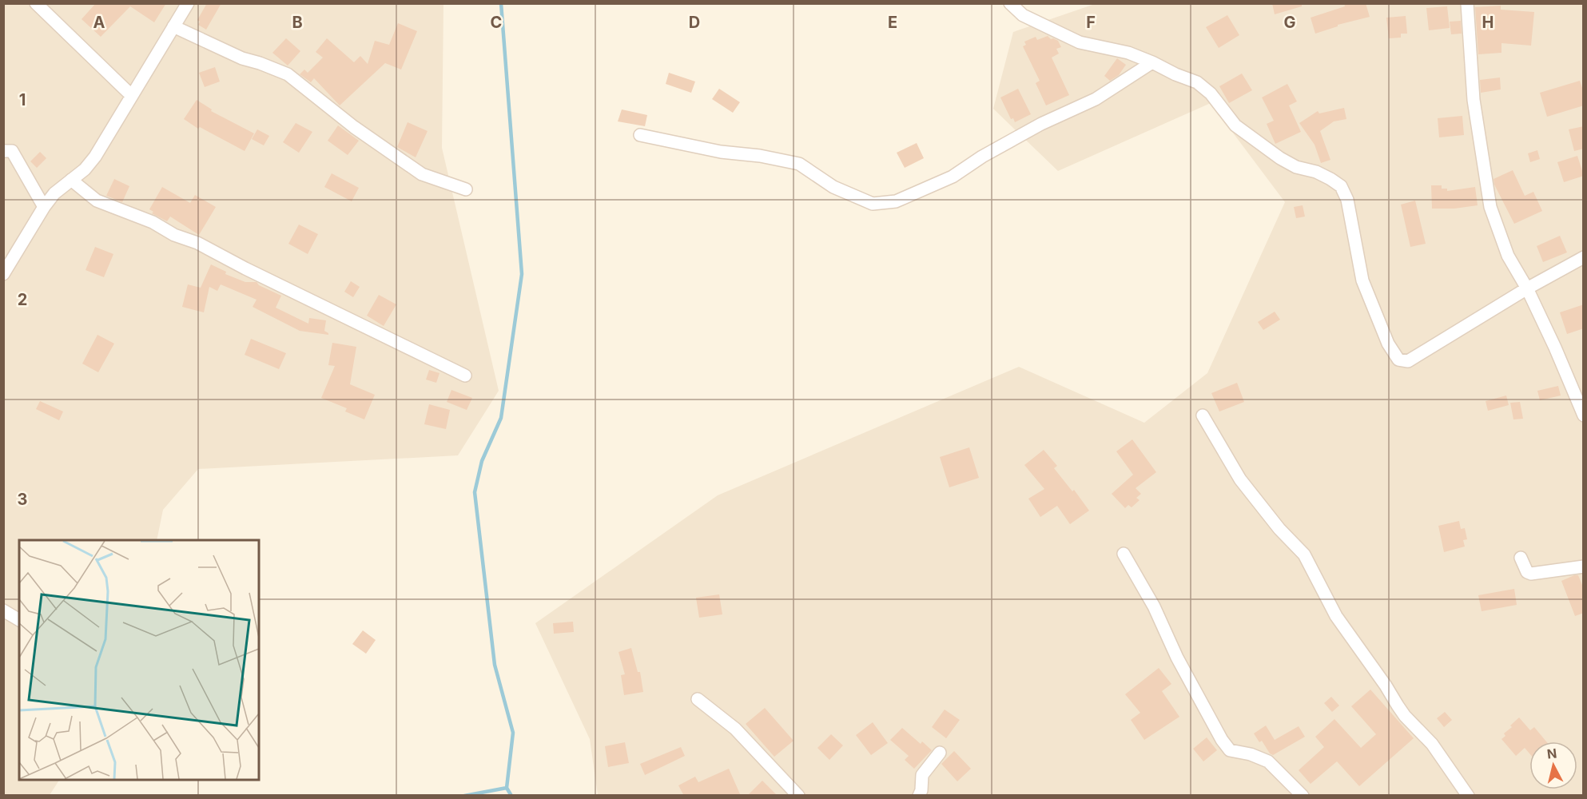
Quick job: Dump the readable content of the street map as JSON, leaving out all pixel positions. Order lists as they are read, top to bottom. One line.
{"north":"top","grid":{"columns":["A","B","C","D","E","F","G","H"],"rows":["1","2","3"]}}
